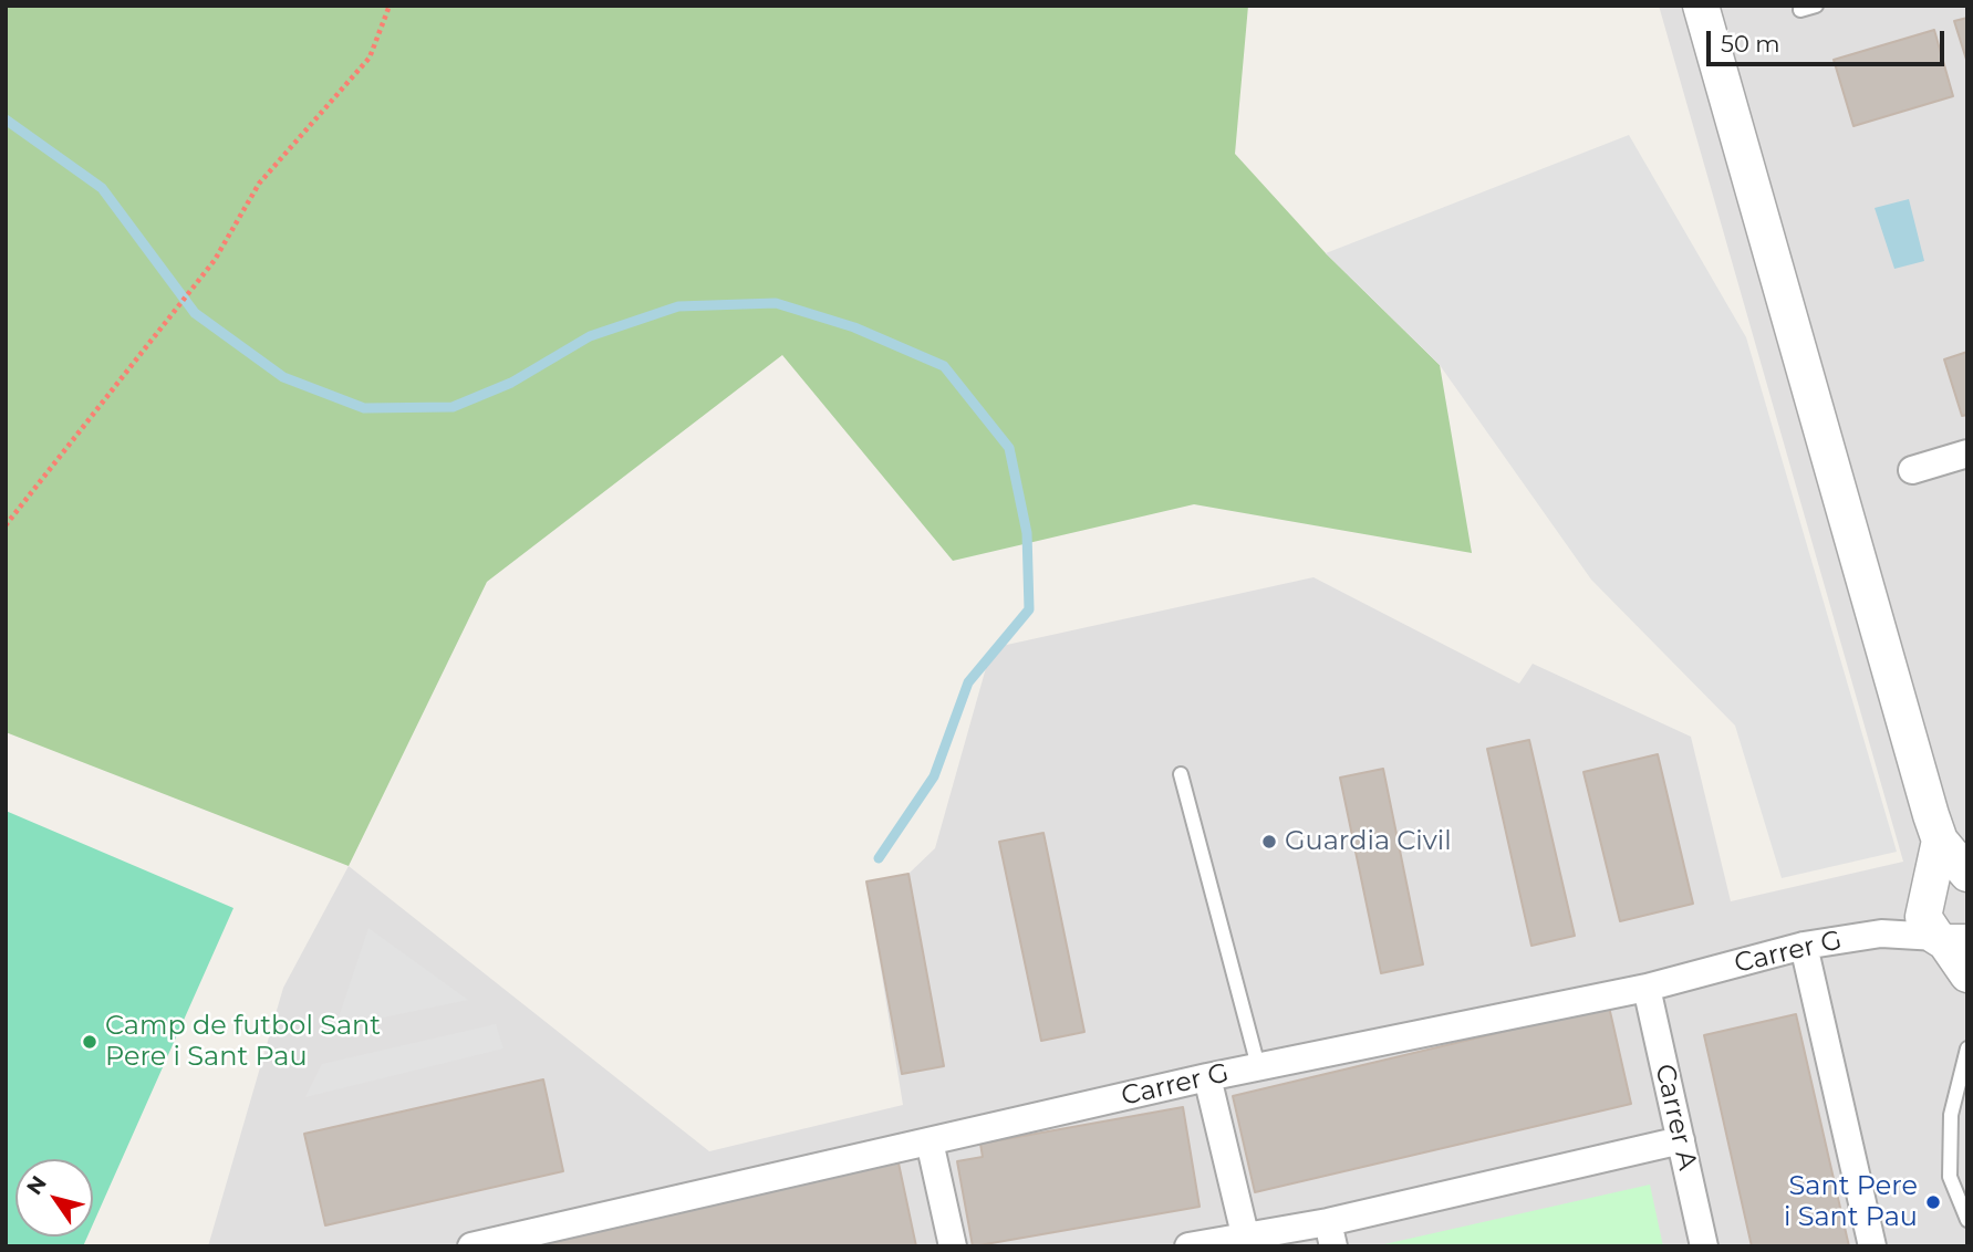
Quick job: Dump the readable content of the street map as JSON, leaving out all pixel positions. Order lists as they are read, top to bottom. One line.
{"streets":{"street":["Carrer G","Carrer A"]},"crossings":[["Carrer G","Carrer A"]],"places":["Guardia Civil","Camp de futbol Sant Pere i Sant Pau","Sant Pere i Sant Pau"],"scale_bar":"50 m","north":"top left"}
